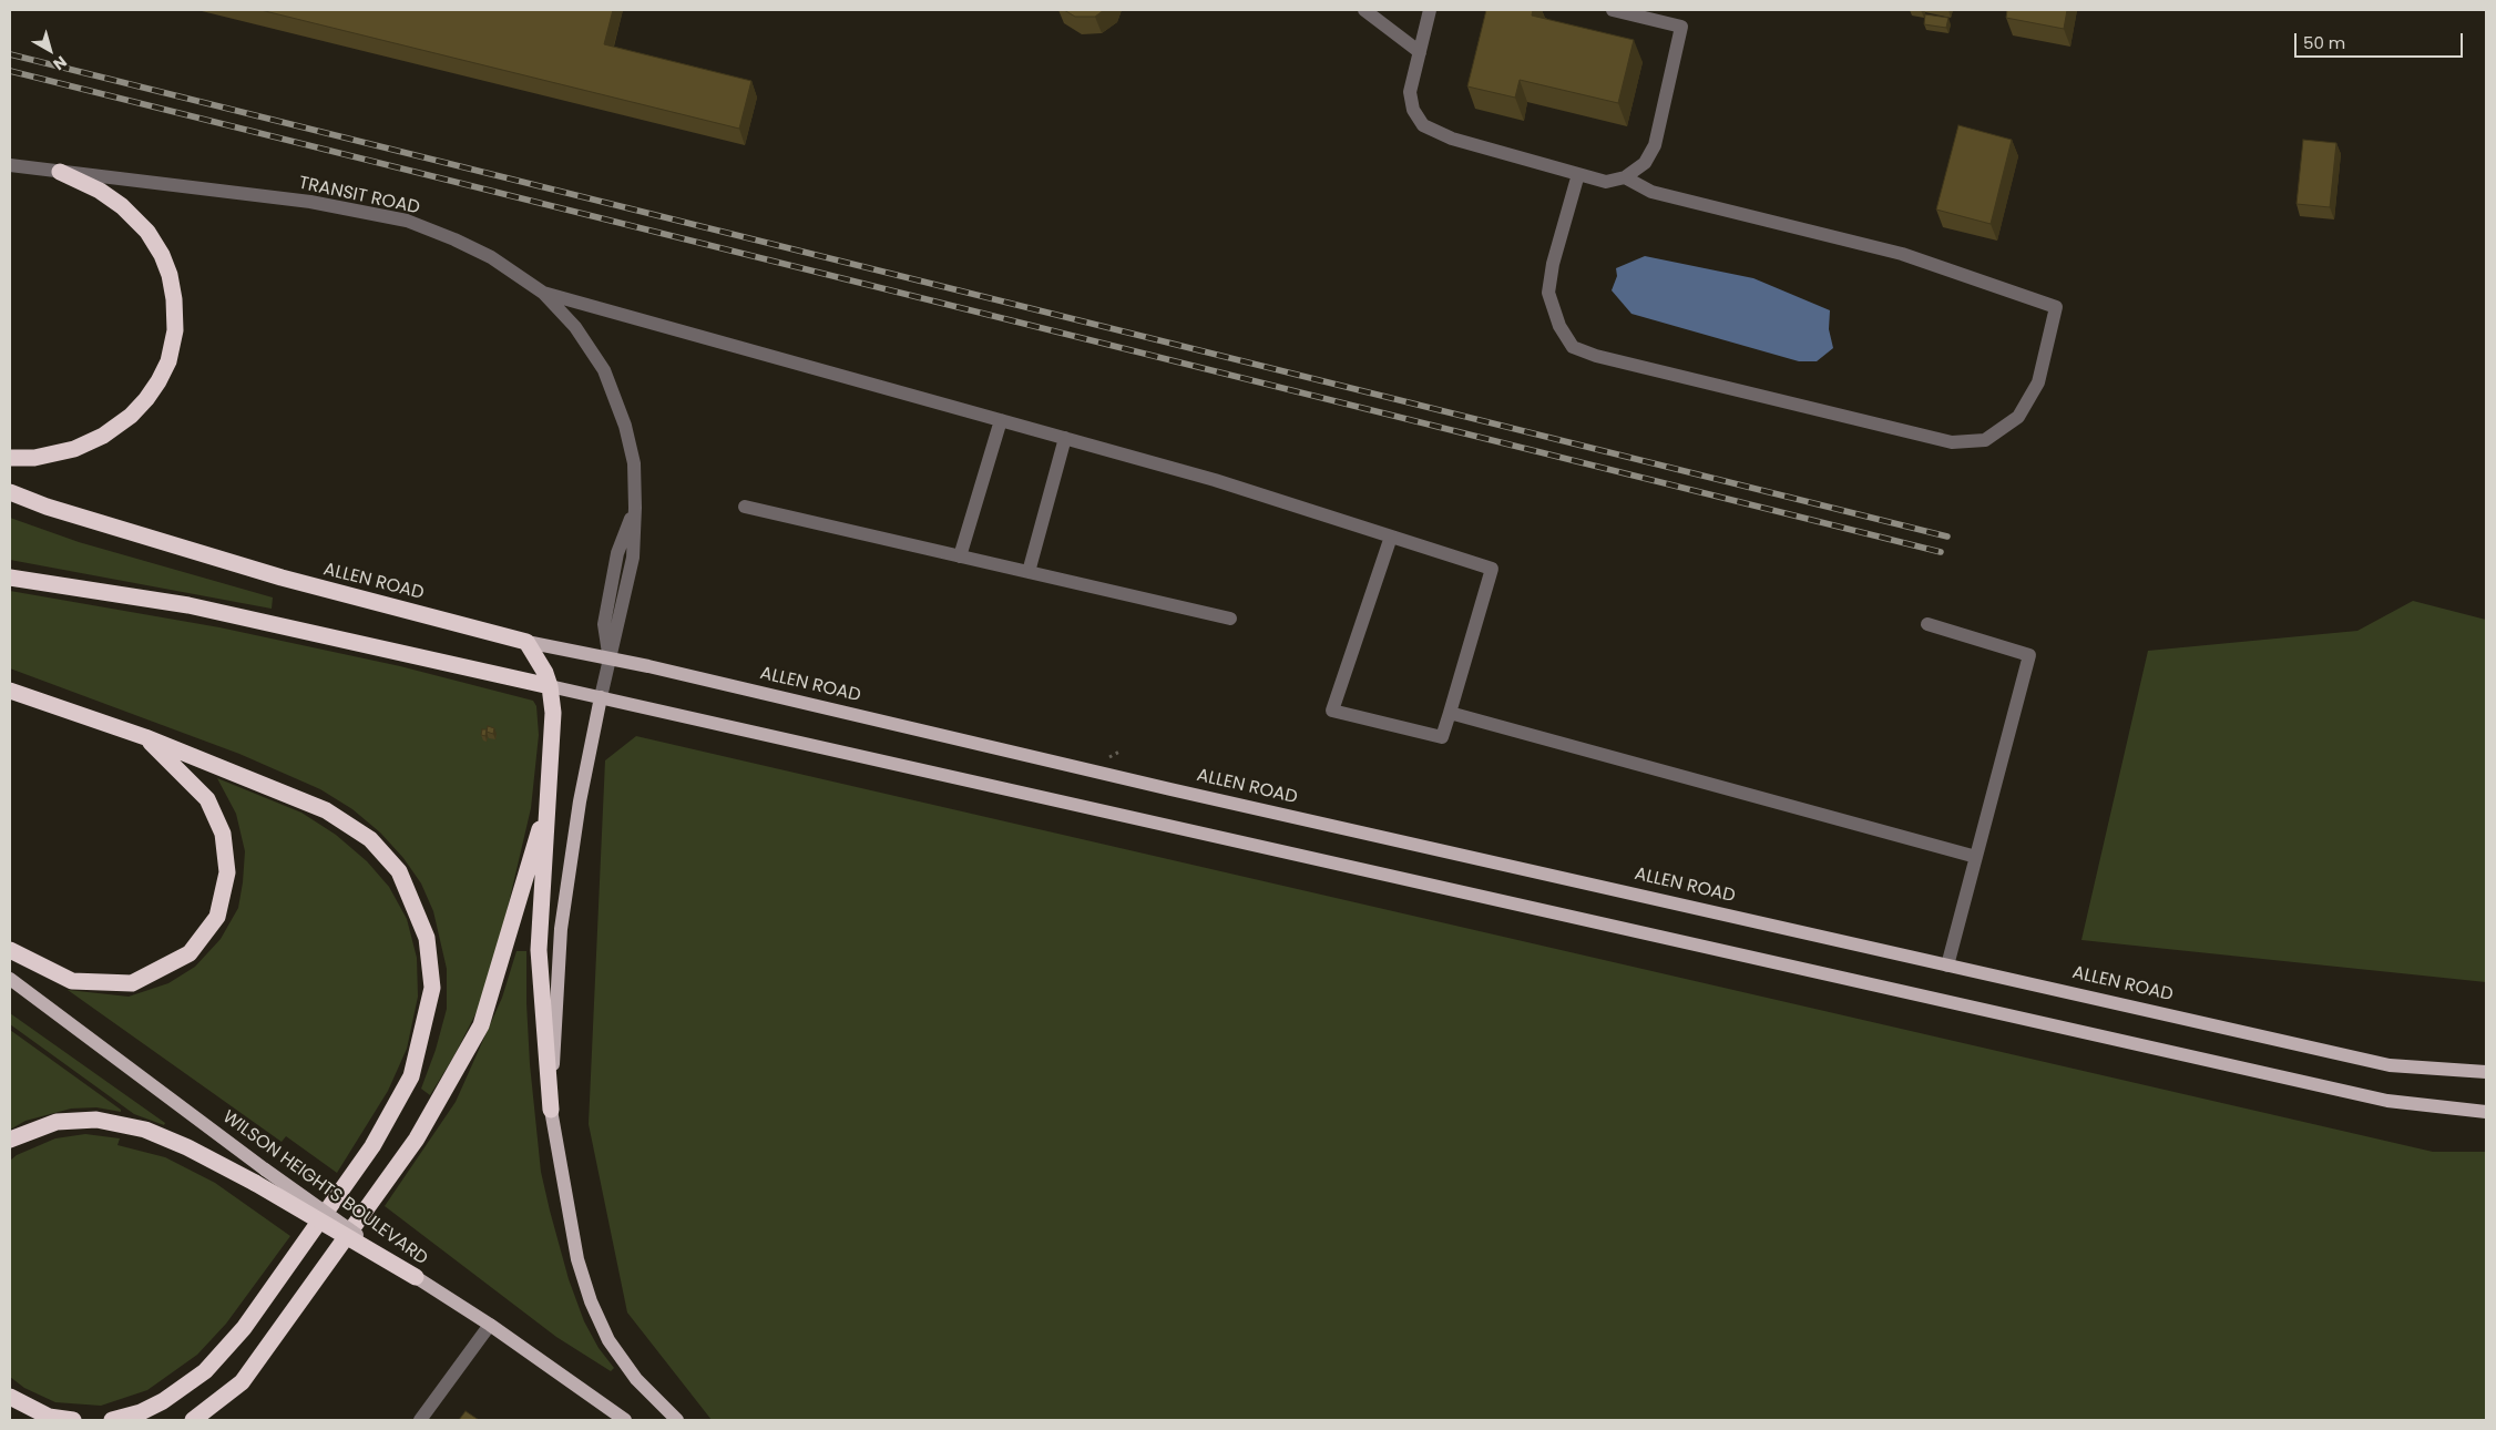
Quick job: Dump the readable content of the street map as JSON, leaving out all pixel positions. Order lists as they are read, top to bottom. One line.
{"streets":{"highway":["ALLEN ROAD"],"main road":["WILSON HEIGHTS BOULEVARD"],"street":["TRANSIT ROAD"]},"crossings":[["TRANSIT ROAD","ALLEN ROAD"]],"scale_bar":"50 m","north":"bottom right"}
